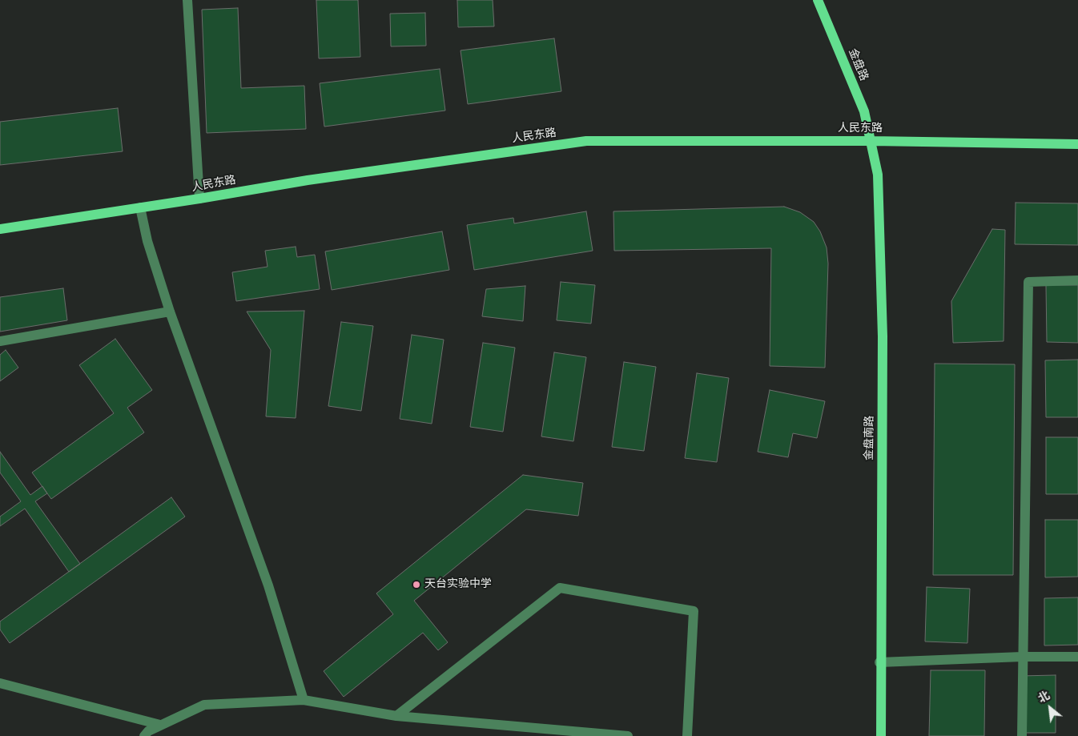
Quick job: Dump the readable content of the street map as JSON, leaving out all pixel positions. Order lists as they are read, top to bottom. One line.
{"streets":{"main road":["金盘路","人民东路","金盘南路"]},"crossings":[["金盘路","人民东路"],["金盘路","金盘南路"],["人民东路","金盘南路"]],"places":["天台实验中学"],"north":"top left"}
